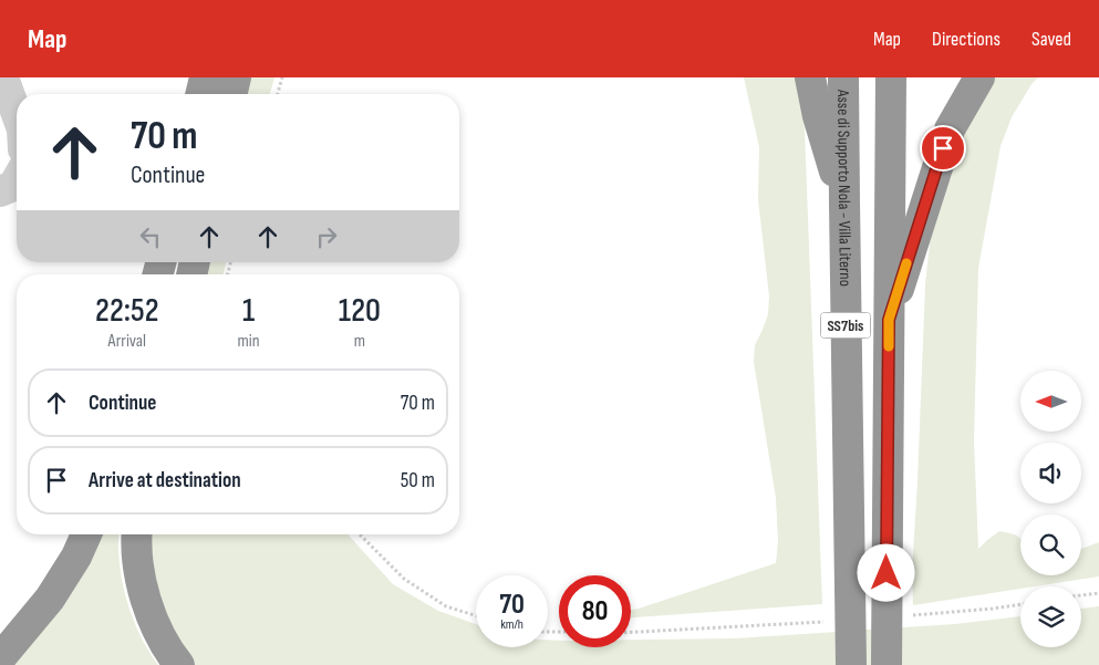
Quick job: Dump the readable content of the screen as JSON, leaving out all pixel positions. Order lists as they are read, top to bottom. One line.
{"streets":{"highway":["Asse di Supporto Nola - Villa Literno","SS7bis"]},"north":"left","page":{"header":"Map","nav":["Map","Directions","Saved"],"turn":["70 m","Continue"],"eta":["22:52","Arrival","1","min","120","m"],"list":[{"name":"Continue","value":"70 m"},{"name":"Arrive at destination","value":"50 m"}],"speed":"70 km/h","limit":"80"}}
